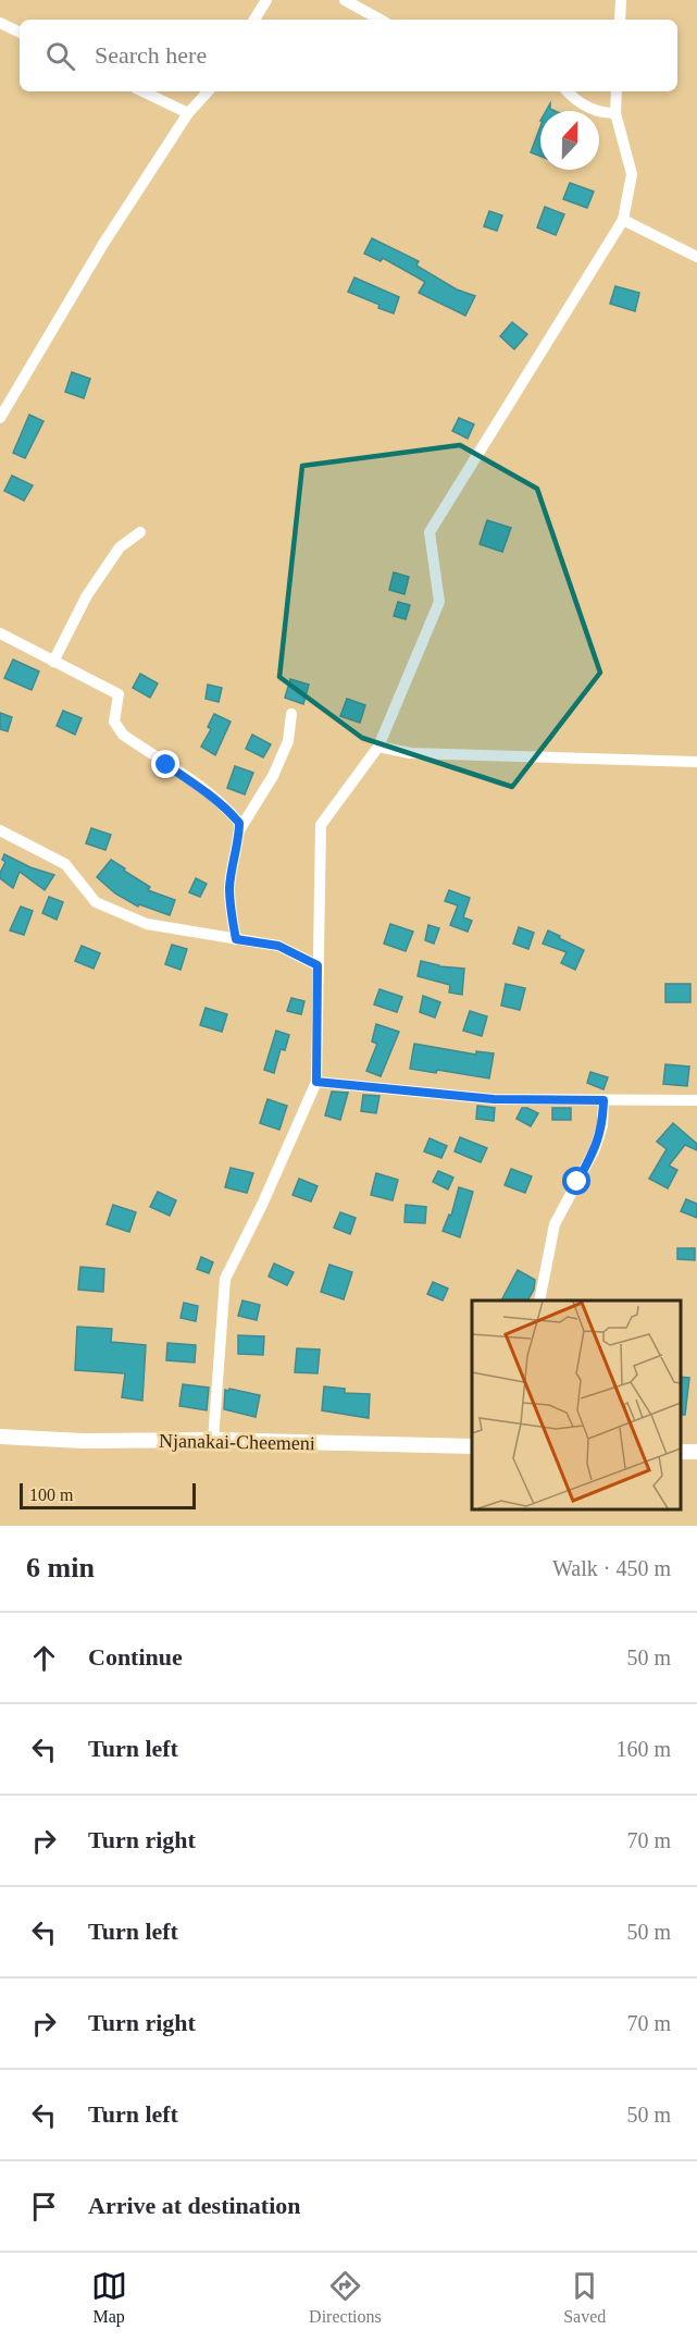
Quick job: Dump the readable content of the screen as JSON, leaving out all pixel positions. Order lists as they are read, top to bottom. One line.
{"streets":{"main road":["Njanakai-Cheemeni"]},"scale_bar":"100 m","north":"top","page":{"search":"Search here","scale":"100 m","heading":["6 min","Walk · 450 m"],"list":[["Continue","50 m"],["Turn left","160 m"],["Turn right","70 m"],["Turn left","50 m"],["Turn right","70 m"],["Turn left","50 m"],"Arrive at destination"],"nav":["Map","Directions","Saved"]}}
